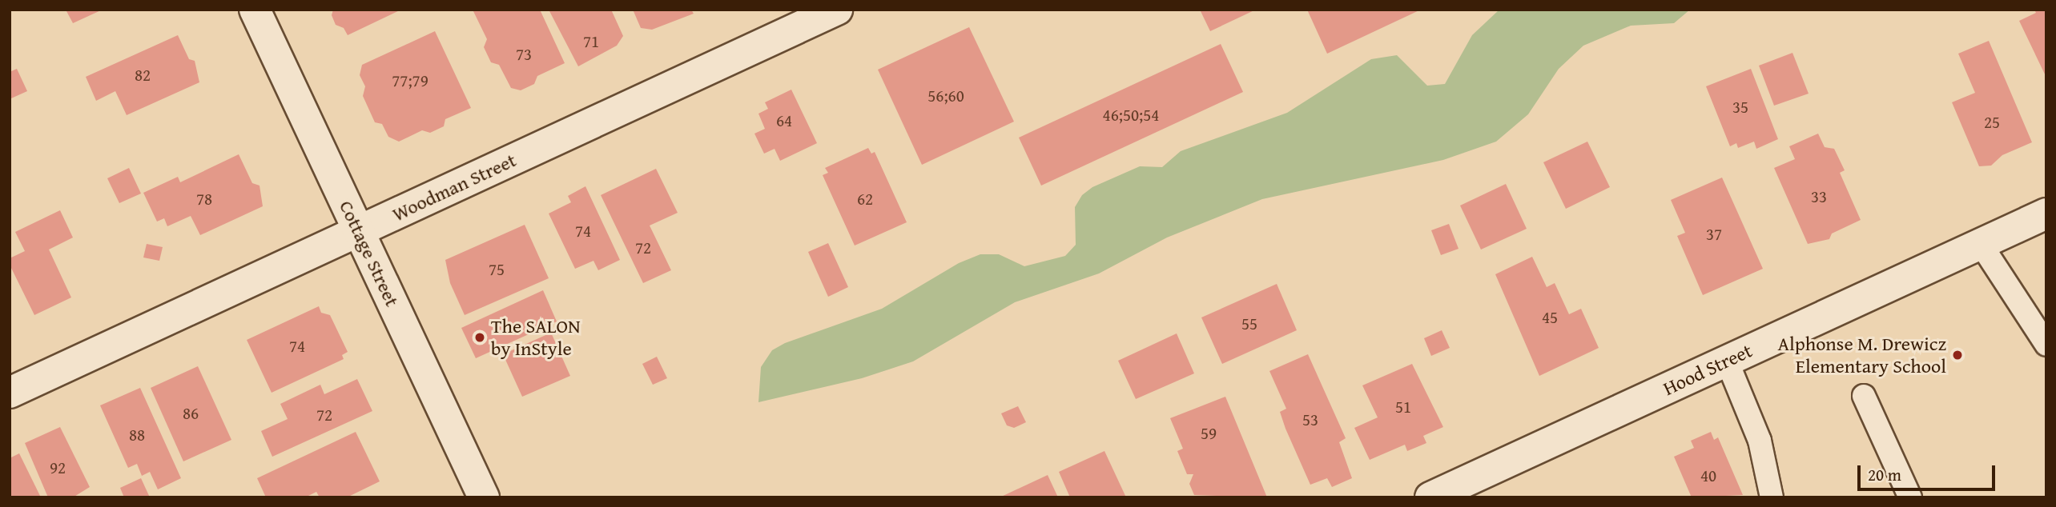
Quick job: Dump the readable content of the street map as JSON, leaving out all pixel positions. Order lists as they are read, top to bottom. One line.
{"streets":{"street":["Woodman Street","Cottage Street","Hood Street"]},"crossings":[["Woodman Street","Cottage Street"]],"places":["The SALON by InStyle","Alphonse M. Drewicz Elementary School"],"house_numbers":["71","73","82","77;79","56;60","35","46;50;54","64","25","33","78","62","74","37","72","75","45","55","74","51","86","72","53","59","88","92","40"],"scale_bar":"20 m"}
